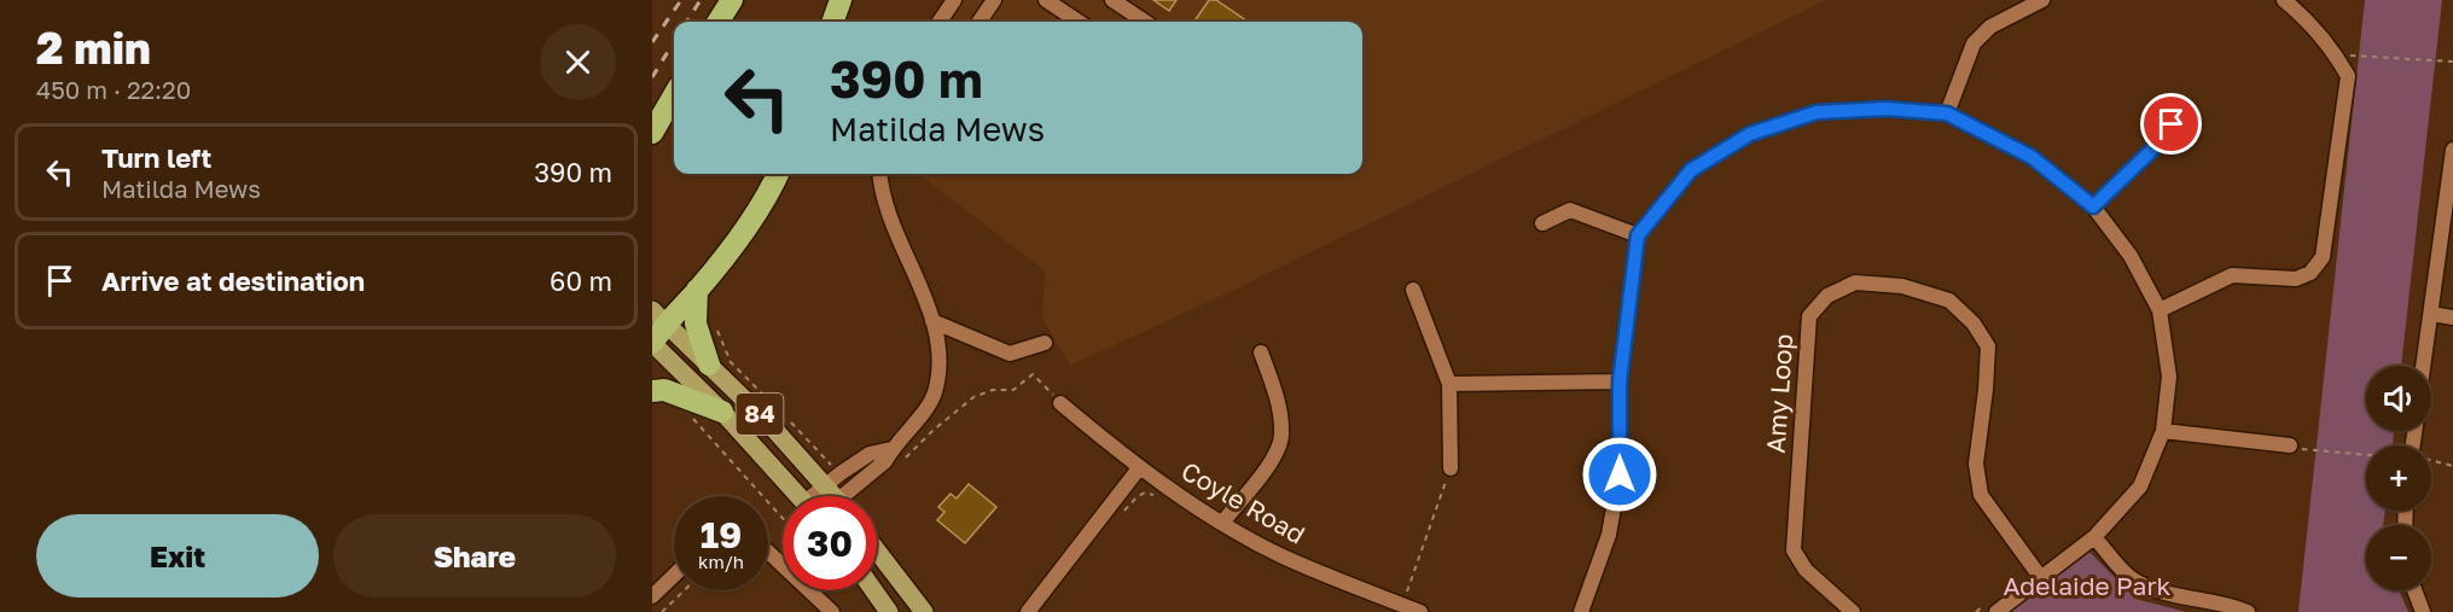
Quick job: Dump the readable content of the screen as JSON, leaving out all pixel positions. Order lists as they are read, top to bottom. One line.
{"streets":{"main road":["84"],"street":["Amy Loop","Coyle Road"]},"parks":["Adelaide Park"],"page":{"heading":["2 min","450 m · 22:20"],"turn":["390 m","Matilda Mews"],"list":[{"name":"Turn left","note":"Matilda Mews","value":"390 m"},{"name":"Arrive at destination","value":"60 m"}],"map_buttons":["+","−"],"speed":"19 km/h","limit":"30","buttons":["Exit","Share"]}}
